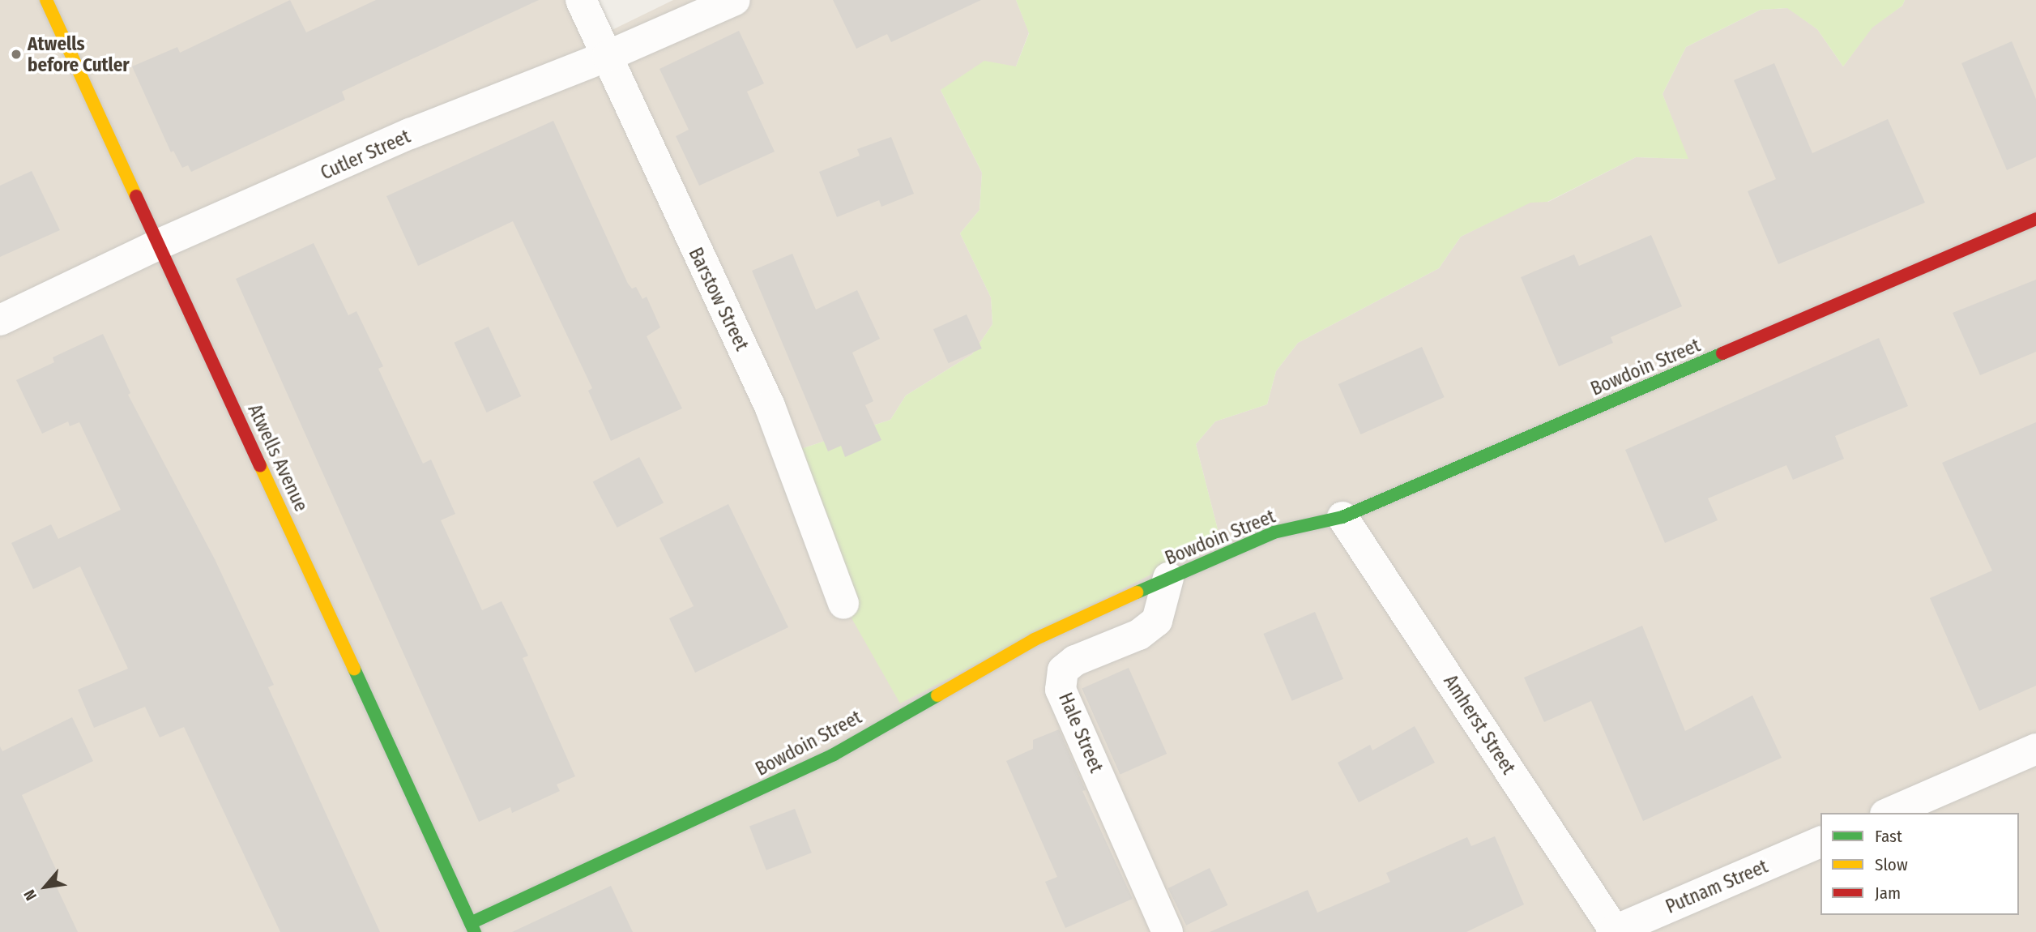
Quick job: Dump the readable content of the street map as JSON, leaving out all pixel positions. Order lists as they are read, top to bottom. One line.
{"streets":{"street":["Cutler Street","Barstow Street","Bowdoin Street","Atwells Avenue","Amherst Street","Hale Street","Putnam Street"]},"crossings":[["Cutler Street","Barstow Street"],["Cutler Street","Atwells Avenue"],["Bowdoin Street","Atwells Avenue"],["Bowdoin Street","Amherst Street"],["Bowdoin Street","Hale Street"],["Amherst Street","Putnam Street"]],"places":["Atwells before Cutler"],"legend":["Fast","Slow","Jam"],"north":"bottom left"}
